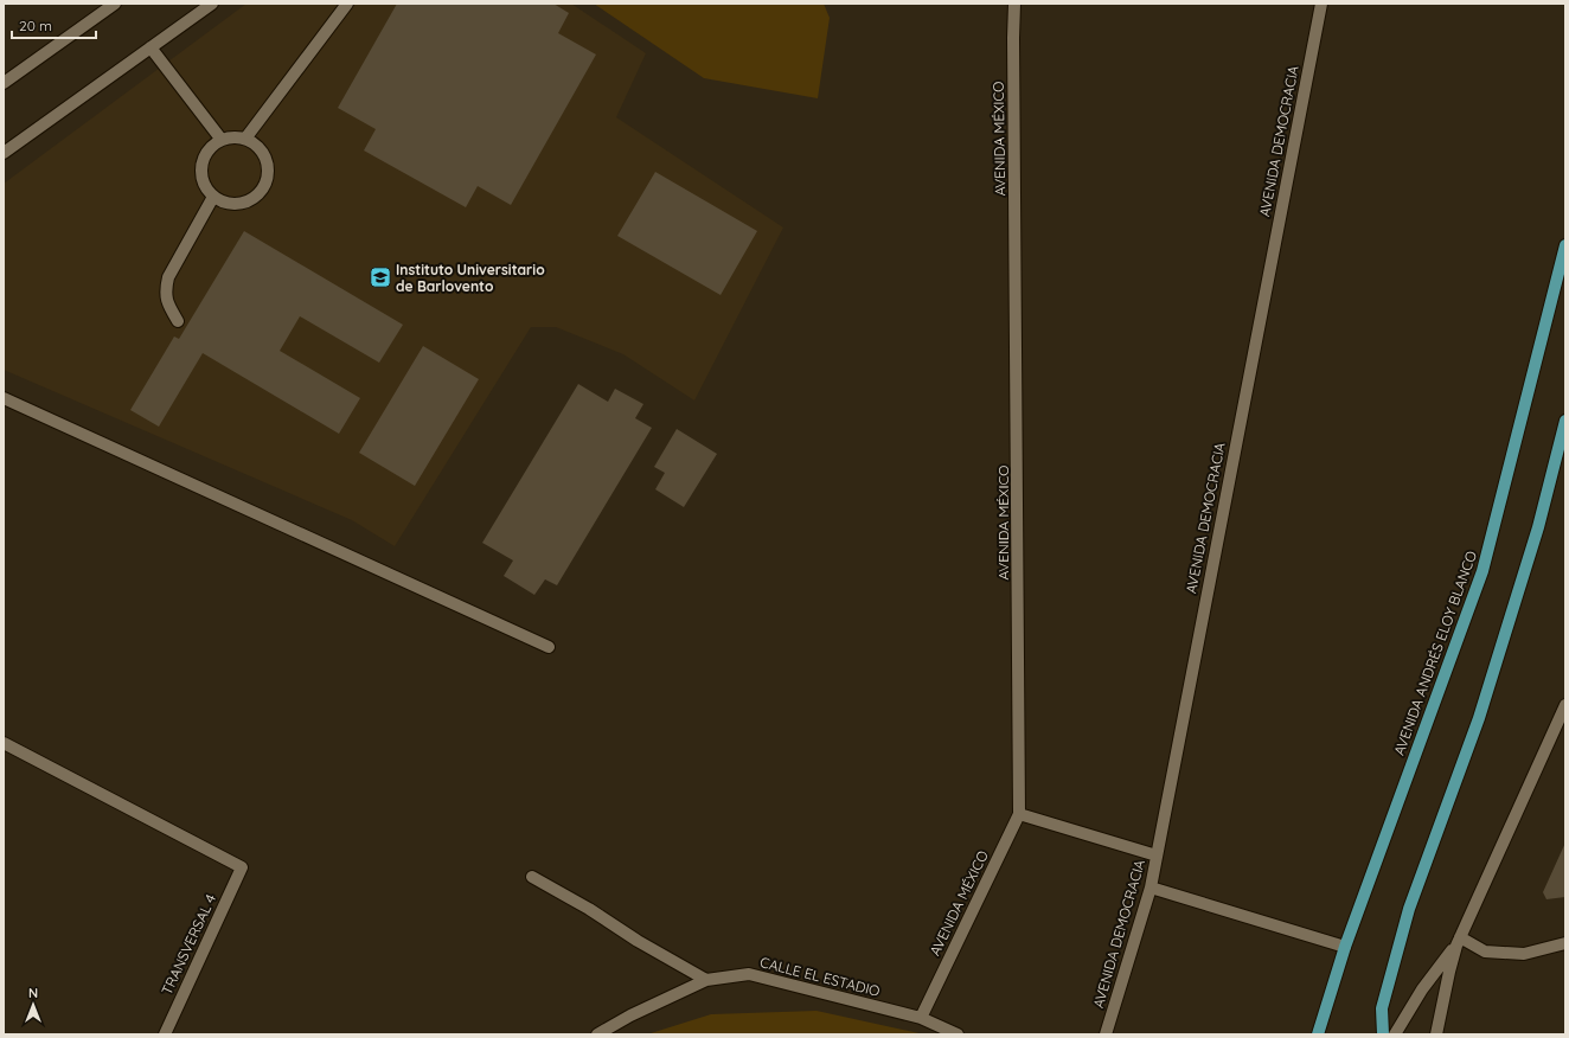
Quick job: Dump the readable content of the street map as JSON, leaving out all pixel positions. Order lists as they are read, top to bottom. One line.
{"streets":{"main road":["AVENIDA ANDRÉS ELOY BLANCO"],"street":["AVENIDA MÉXICO","AVENIDA DEMOCRACIA","TRANSVERSAL 4","CALLE EL ESTADIO"]},"crossings":[["AVENIDA MÉXICO","CALLE EL ESTADIO"]],"places":{"school or university":["Instituto Universitario de Barlovento"]},"scale_bar":"20 m","north":"top"}
